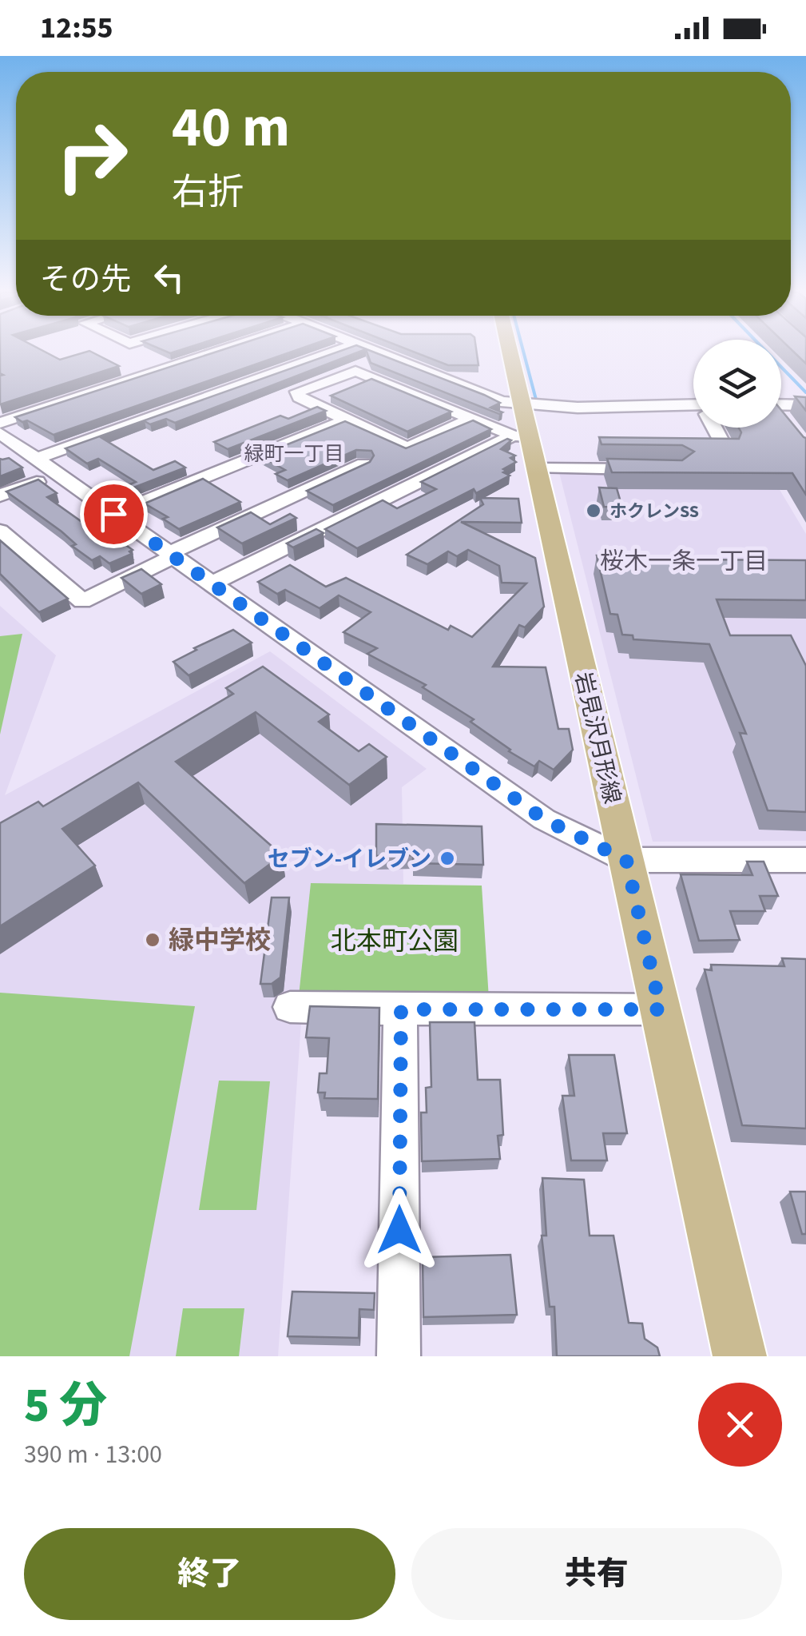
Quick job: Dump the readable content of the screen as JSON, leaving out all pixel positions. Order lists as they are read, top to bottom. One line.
{"streets":{"main road":["岩見沢月形線"]},"districts":["緑町一丁目","桜木一条一丁目"],"parks":["北本町公園"],"places":["ホクレンSS","セブン-イレブン","緑中学校"],"page":{"status":"12:55","turn":["40 m","右折"],"then":"その先","heading":["5 分","390 m · 13:00"],"buttons":["終了","共有"]}}
